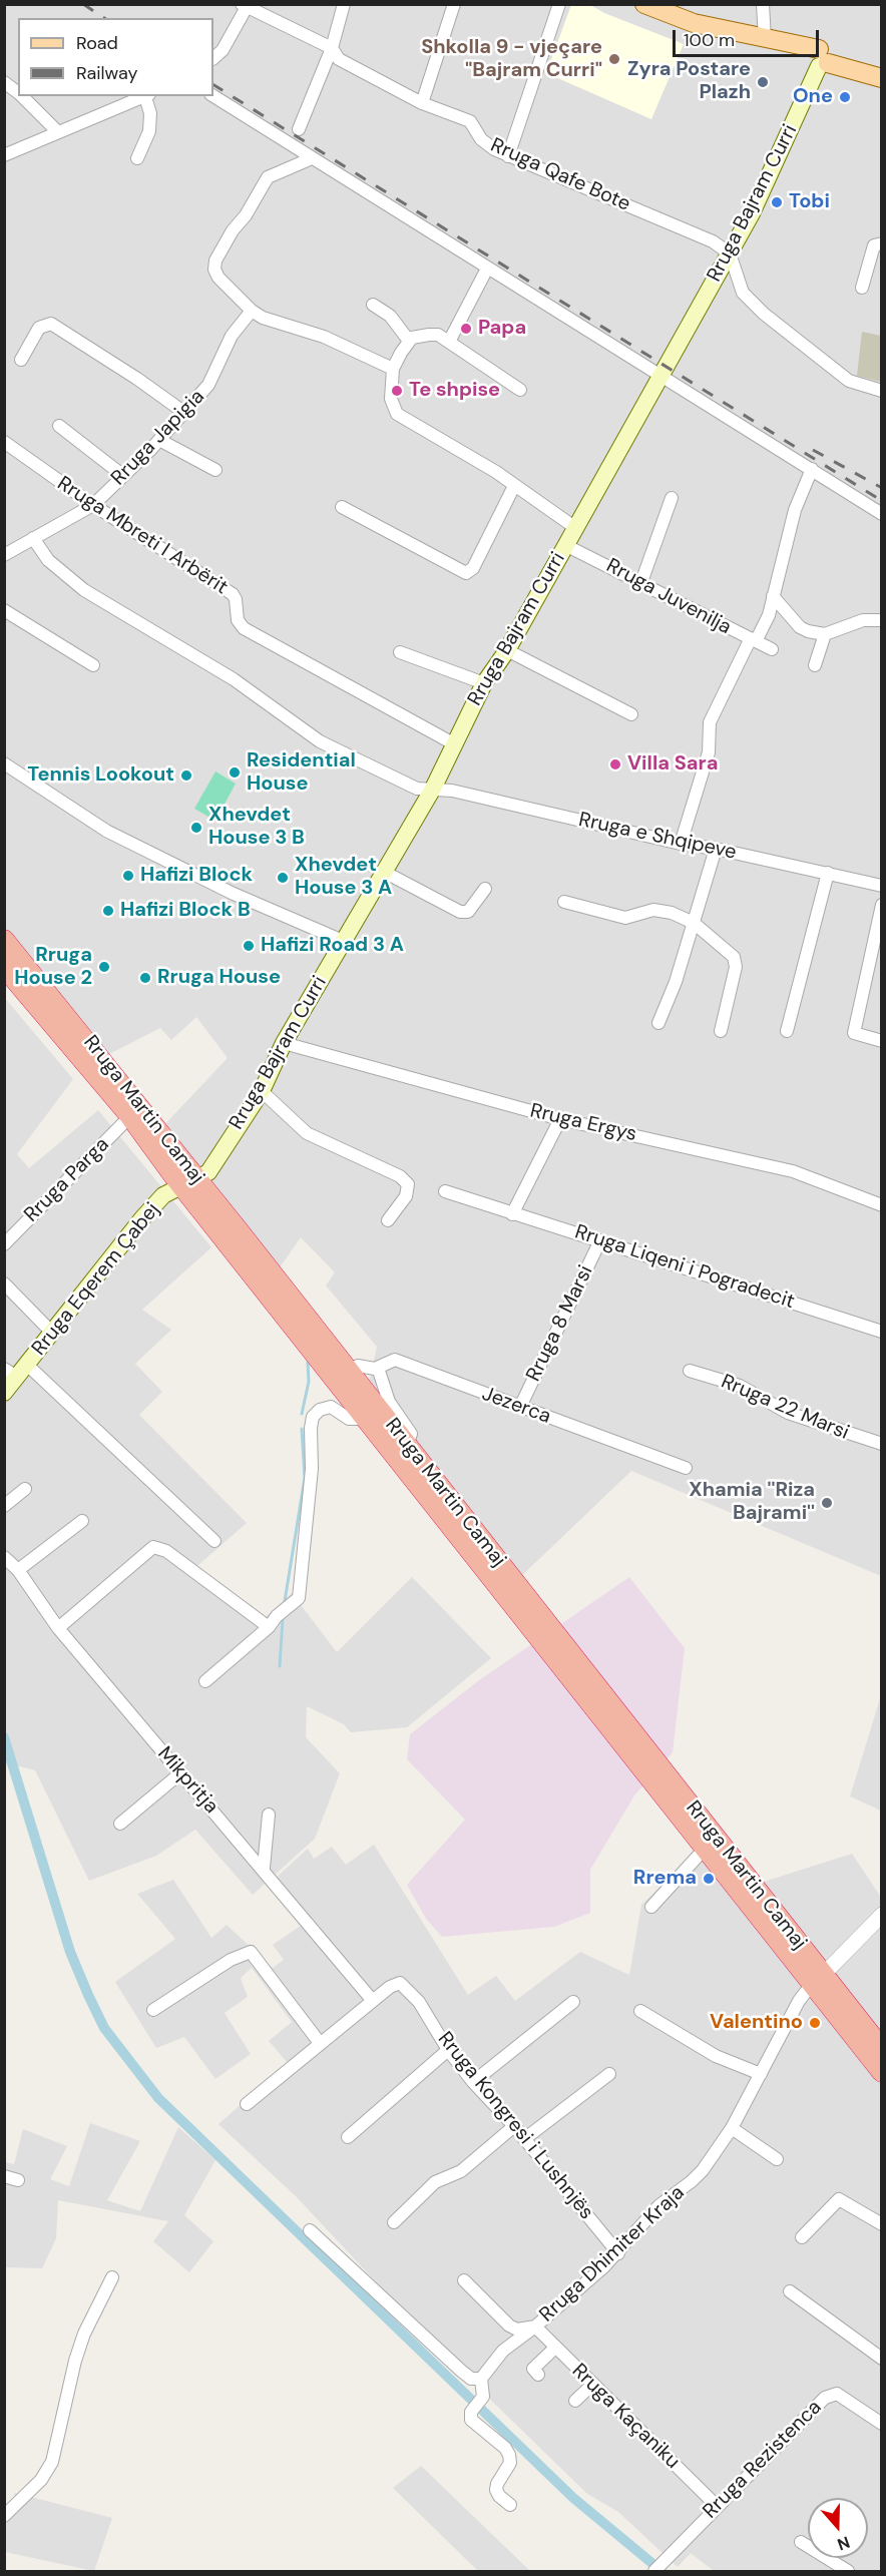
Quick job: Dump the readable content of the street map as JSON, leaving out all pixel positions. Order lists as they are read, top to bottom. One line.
{"streets":{"highway":["Rruga Martin Camaj"],"main road":["Rruga Bajram Curri","Rruga Eqerem Çabej"],"street":["Rruga Qafe Bote","Rruga Japigia","Rruga Mbreti I Arbërit","Rruga Juvenilja","Rruga e Shqipeve","Rruga Ergys","Rruga Parga","Rruga Liqeni i Pogradecit","Rruga 8 Marsi","Jezerca","Rruga 22 Marsi","Mikpritja","Rruga Kongresi i Lushnjës","Rruga Dhimiter Kraja","Rruga Kaçaniku","Rruga Rezistenca"]},"crossings":[["Rruga Qafe Bote","Rruga Bajram Curri"],["Rruga Bajram Curri","Rruga Mbreti I Arbërit"],["Rruga Bajram Curri","Rruga Juvenilja"],["Rruga Bajram Curri","Rruga e Shqipeve"],["Rruga Bajram Curri","Rruga Martin Camaj"],["Rruga Bajram Curri","Rruga Ergys"],["Rruga Bajram Curri","Rruga Eqerem Çabej"],["Rruga Japigia","Rruga Mbreti I Arbërit"],["Rruga Japigia","Rruga e Shqipeve"],["Rruga Martin Camaj","Rruga Parga"],["Rruga Martin Camaj","Rruga Eqerem Çabej"],["Rruga Martin Camaj","Jezerca"],["Rruga Martin Camaj","Rruga Dhimiter Kraja"],["Rruga Liqeni i Pogradecit","Rruga 8 Marsi"],["Rruga 8 Marsi","Jezerca"],["Mikpritja","Rruga Kongresi i Lushnjës"],["Rruga Kongresi i Lushnjës","Rruga Dhimiter Kraja"],["Rruga Dhimiter Kraja","Rruga Kaçaniku"],["Rruga Kaçaniku","Rruga Rezistenca"]],"places":["Shkolla 9 - vjeçare \"Bajram Curri\"","Zyra Postare Plazh","One","Tobi","Papa","Te shpise","Villa Sara","Residential House","Tennis Lookout","Xhevdet House 3 B","Hafizi Block","Xhevdet House 3 A","Hafizi Block B","Hafizi Road 3 A","Rruga House 2","Rruga House","Xhamia ''Riza Bajrami''","Rrema","Valentino"],"legend":["Road","Railway"],"scale_bar":"100 m","north":"bottom"}
